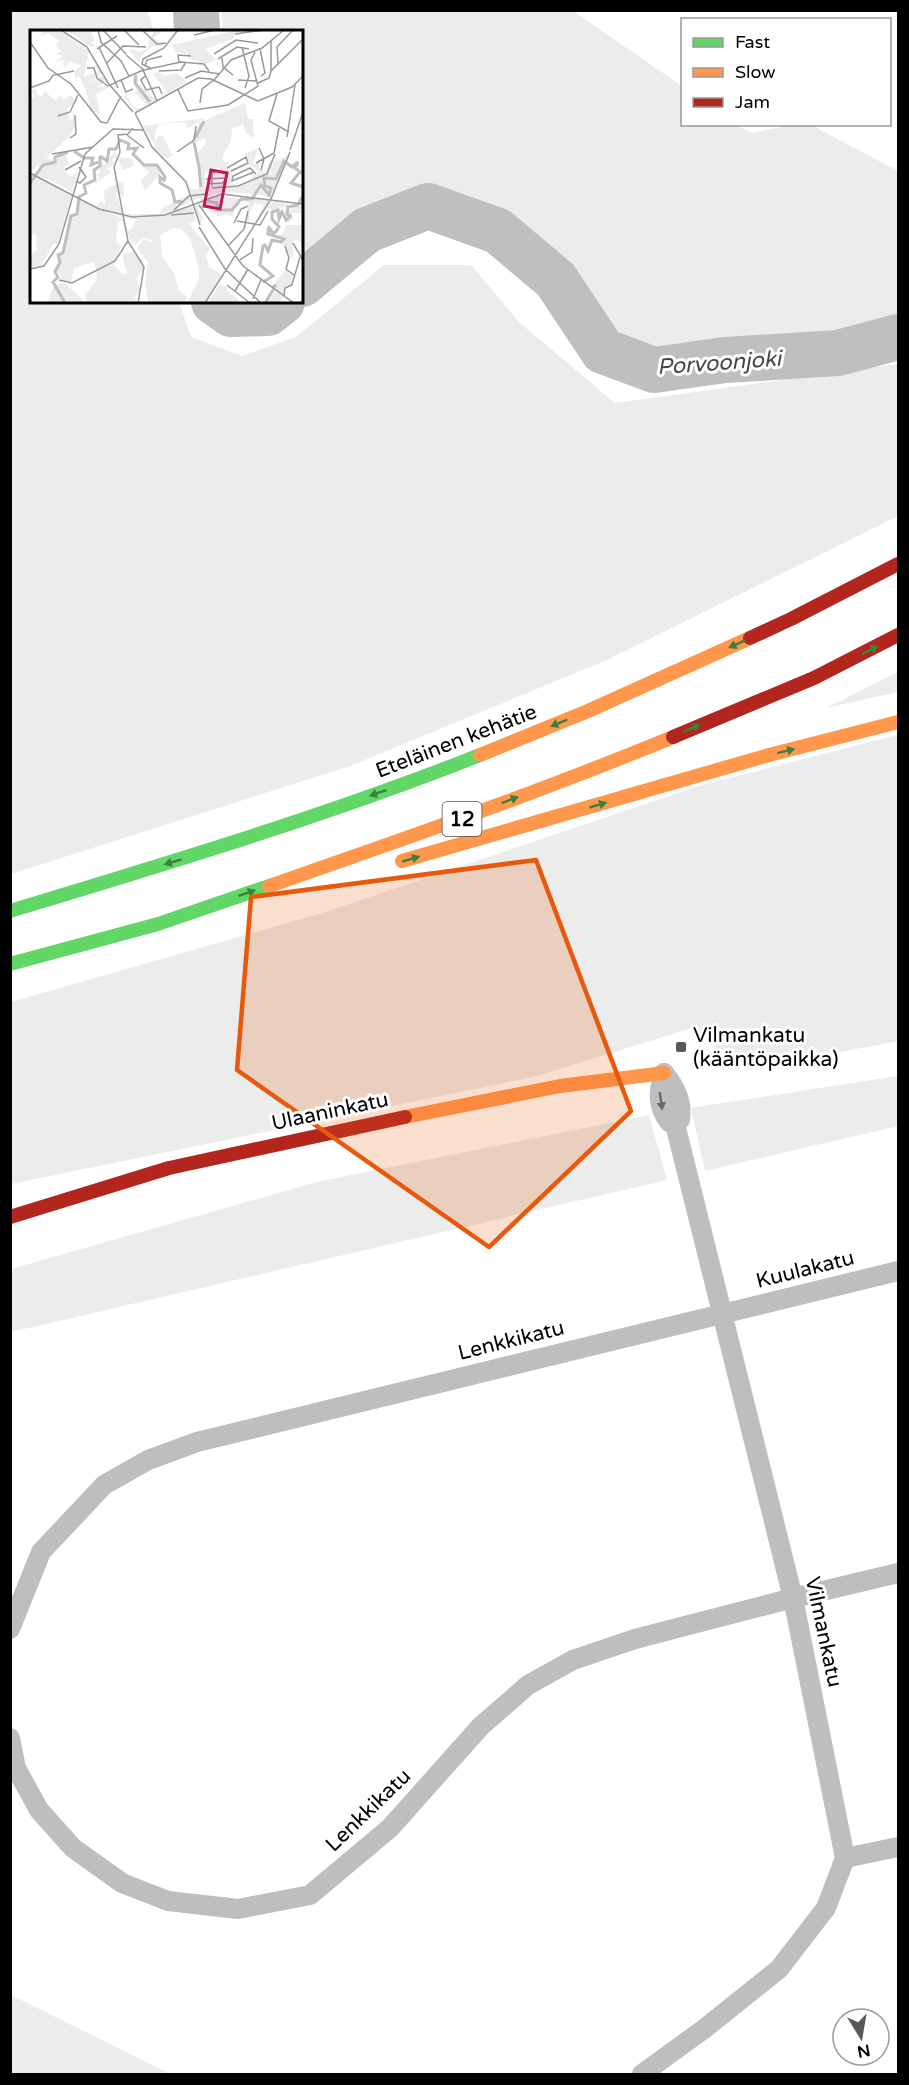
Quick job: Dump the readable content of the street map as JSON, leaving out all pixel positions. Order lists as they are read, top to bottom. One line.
{"streets":{"main road":["Eteläinen kehätie","12","Ulaaninkatu"],"street":["Kuulakatu","Lenkkikatu","Vilmankatu"]},"crossings":[["Ulaaninkatu","Vilmankatu"],["Kuulakatu","Lenkkikatu"],["Kuulakatu","Vilmankatu"],["Lenkkikatu","Vilmankatu"]],"water":["Porvoonjoki"],"places":{"transit":["Vilmankatu (kääntöpaikka)"]},"legend":["Fast","Slow","Jam"],"north":"bottom"}
